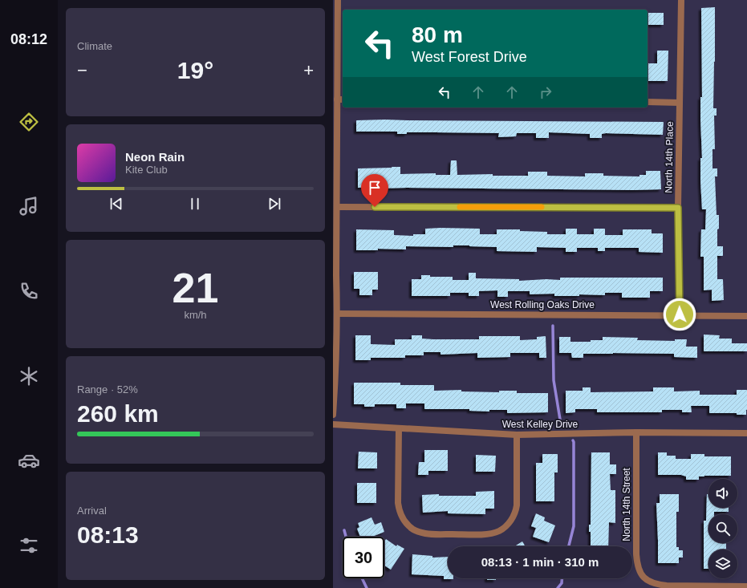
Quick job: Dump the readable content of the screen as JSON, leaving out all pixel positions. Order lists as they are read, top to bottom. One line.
{"streets":{"street":["North 14th Place","West Rolling Oaks Drive","West Kelley Drive","North 14th Street"]},"crossings":[["North 14th Place","West Rolling Oaks Drive"],["West Kelley Drive","North 14th Street"]],"page":{"tabs":"08:12","tile":["Climate",["21","km/h"],["Range · 52%","260 km"],["Arrival","08:13"]],"turn":["80 m","West Forest Drive"],"heat":["−","19°","+"],"song":["Neon Rain","Kite Club"],"limit":"30","trip":"08:13 · 1 min · 310 m"}}
